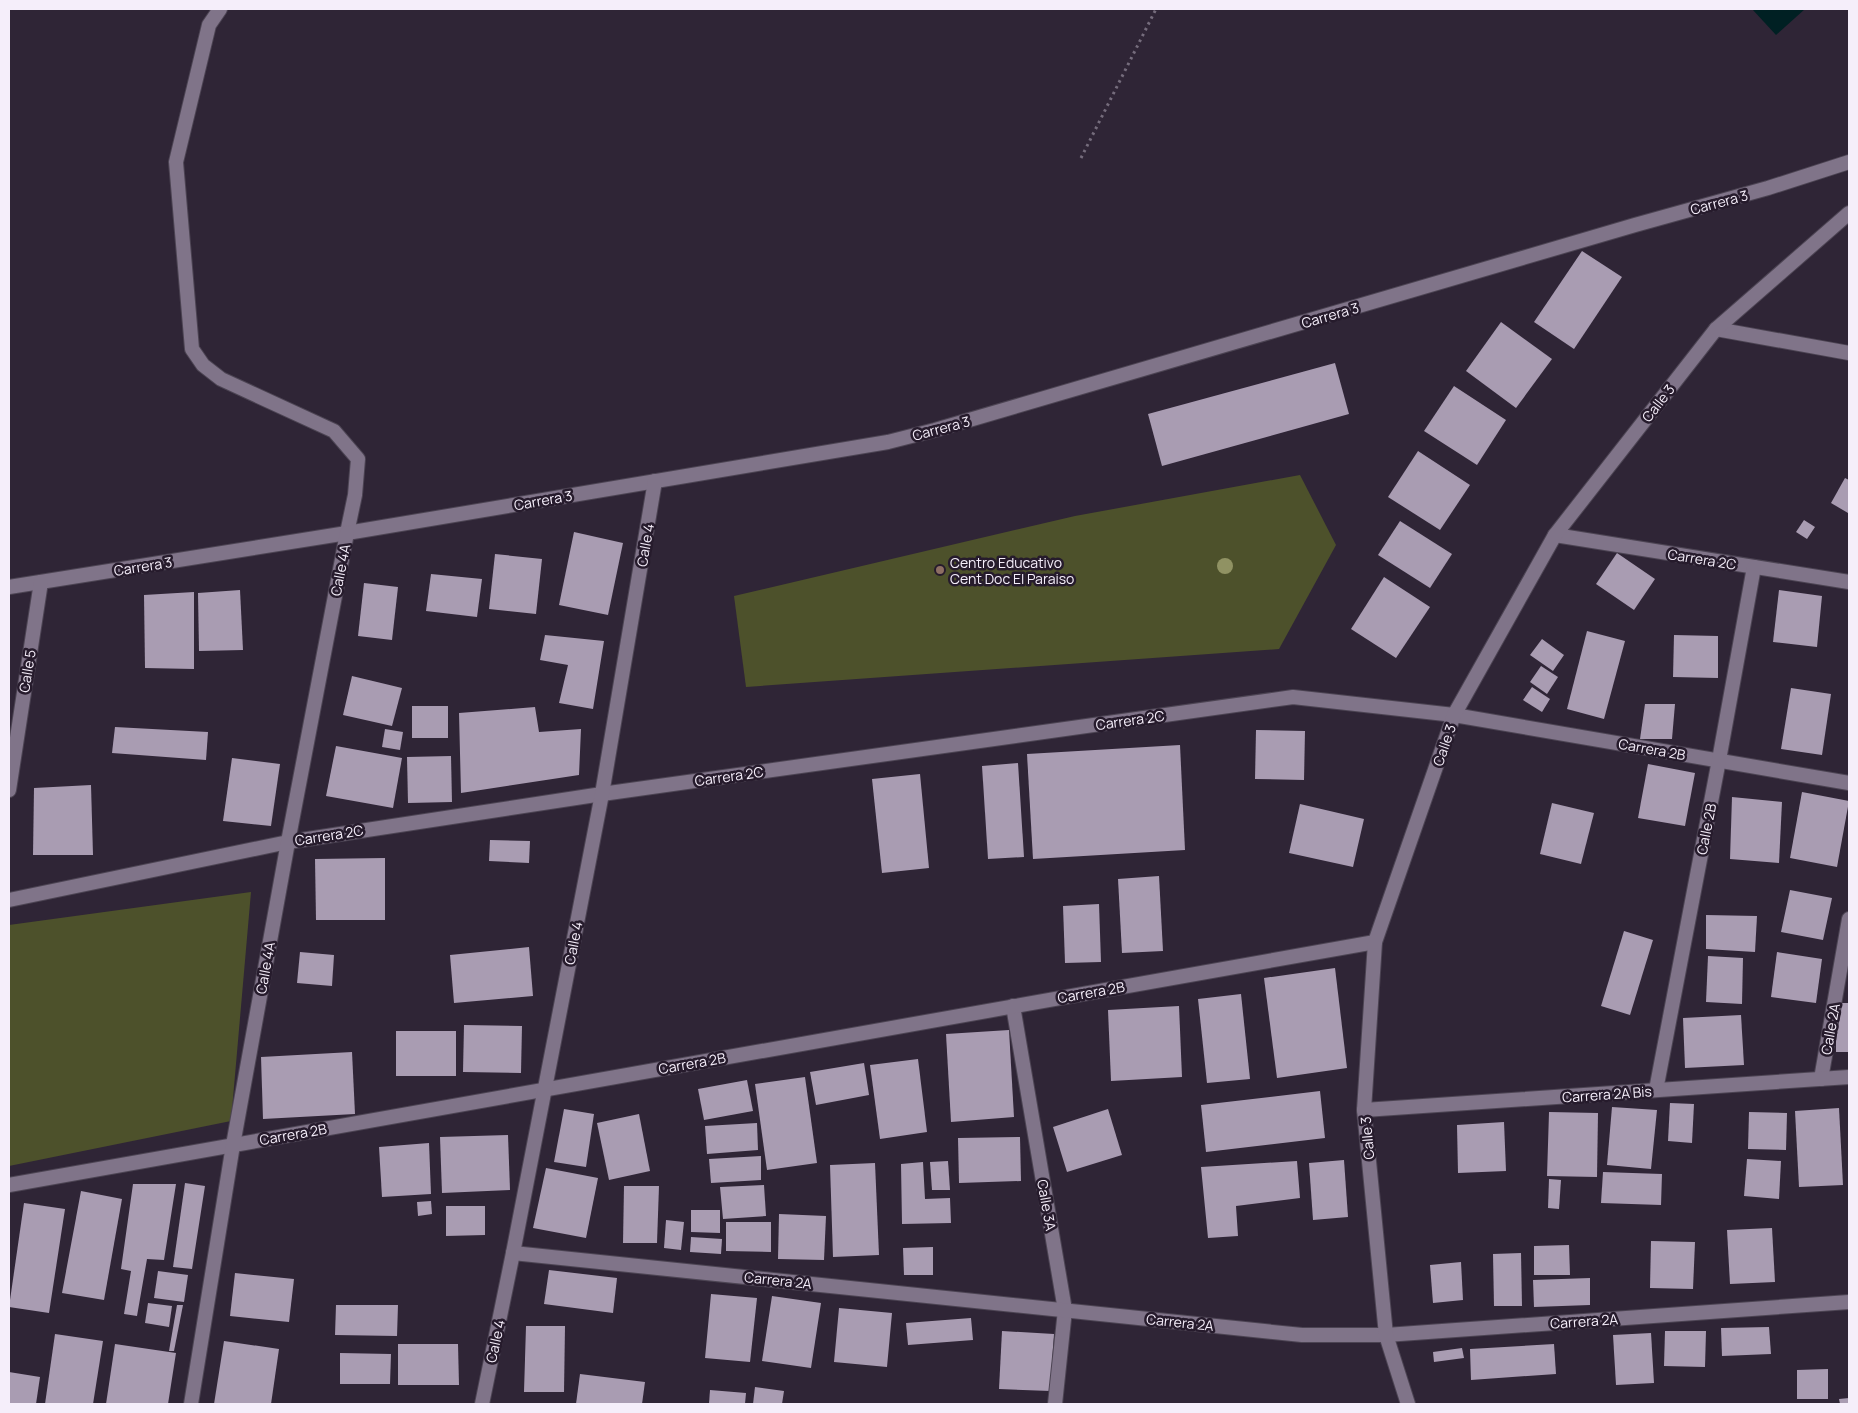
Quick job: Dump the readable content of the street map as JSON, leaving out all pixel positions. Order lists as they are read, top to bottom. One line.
{"streets":{"street":["Carrera 3","Calle 3","Calle 4","Carrera 2C","Calle 4A","Calle 5","Carrera 2B","Calle 2B","Calle 2A","Carrera 2A Bis","Calle 3A","Carrera 2A"]},"crossings":[["Carrera 3","Calle 4"],["Carrera 3","Calle 4A"],["Carrera 3","Calle 5"],["Calle 3","Carrera 2C"],["Calle 3","Carrera 2B"],["Calle 3","Carrera 2A Bis"],["Calle 3","Carrera 2A"],["Calle 4","Carrera 2C"],["Calle 4","Carrera 2B"],["Calle 4","Carrera 2A"],["Carrera 2C","Calle 4A"],["Carrera 2C","Carrera 2B"],["Carrera 2C","Calle 2B"],["Calle 4A","Carrera 2B"],["Carrera 2B","Calle 2B"],["Carrera 2B","Calle 3A"],["Calle 2B","Carrera 2A Bis"],["Calle 2A","Carrera 2A Bis"],["Calle 3A","Carrera 2A"]],"places":["Centro Educativo Cent Doc El Paraiso"]}
